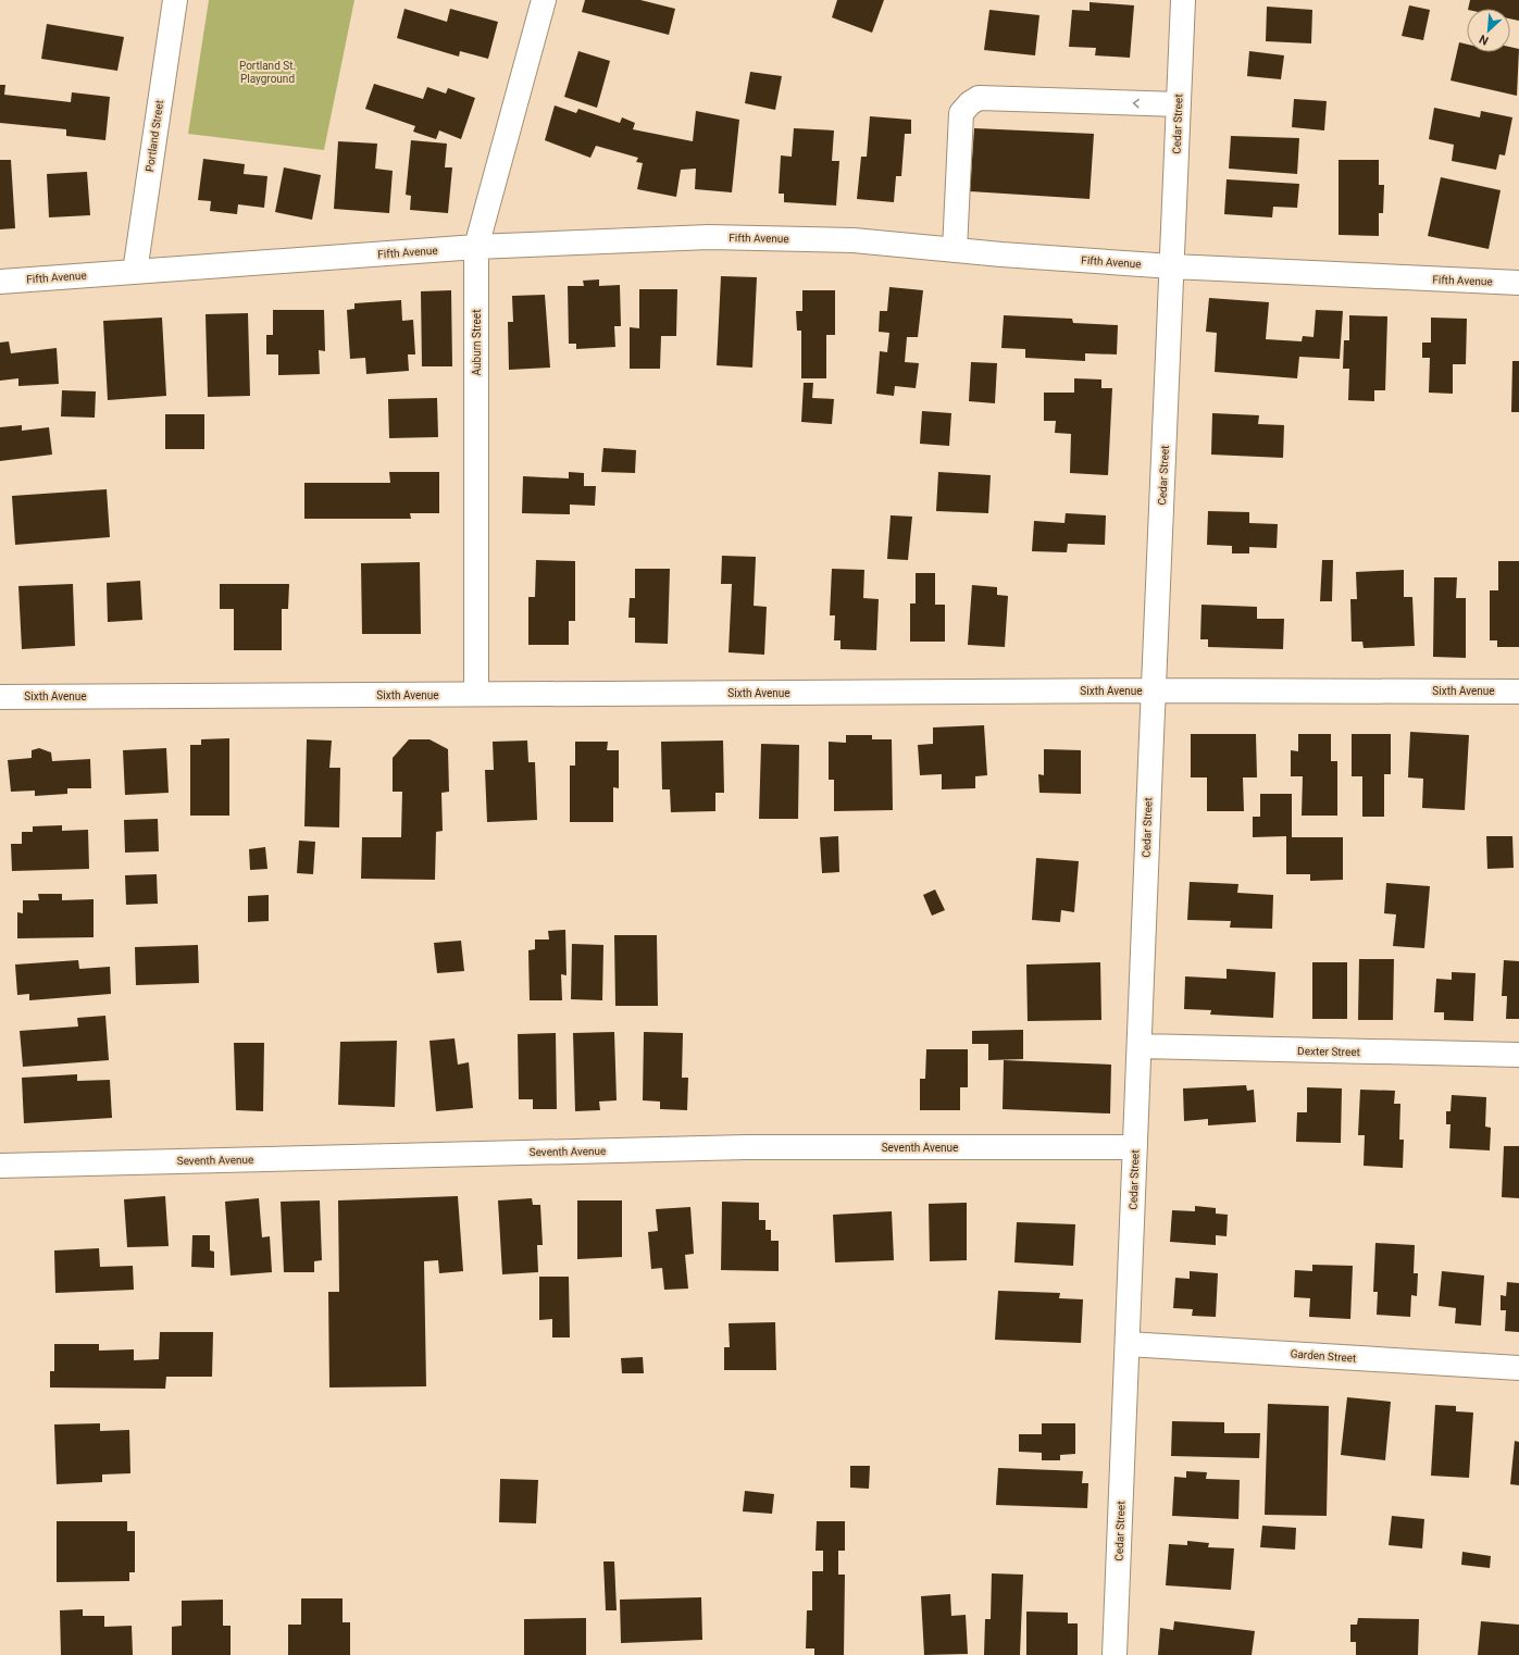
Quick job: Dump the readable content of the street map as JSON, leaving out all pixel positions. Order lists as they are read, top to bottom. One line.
{"streets":{"street":["Cedar Street","Portland Street","Fifth Avenue","Auburn Street","Sixth Avenue","Dexter Street","Seventh Avenue","Garden Street"]},"crossings":[["Cedar Street","Fifth Avenue"],["Cedar Street","Sixth Avenue"],["Cedar Street","Dexter Street"],["Cedar Street","Seventh Avenue"],["Cedar Street","Garden Street"],["Portland Street","Fifth Avenue"],["Fifth Avenue","Auburn Street"],["Auburn Street","Sixth Avenue"]],"parks":["Portland St. Playground"],"north":"bottom left"}
